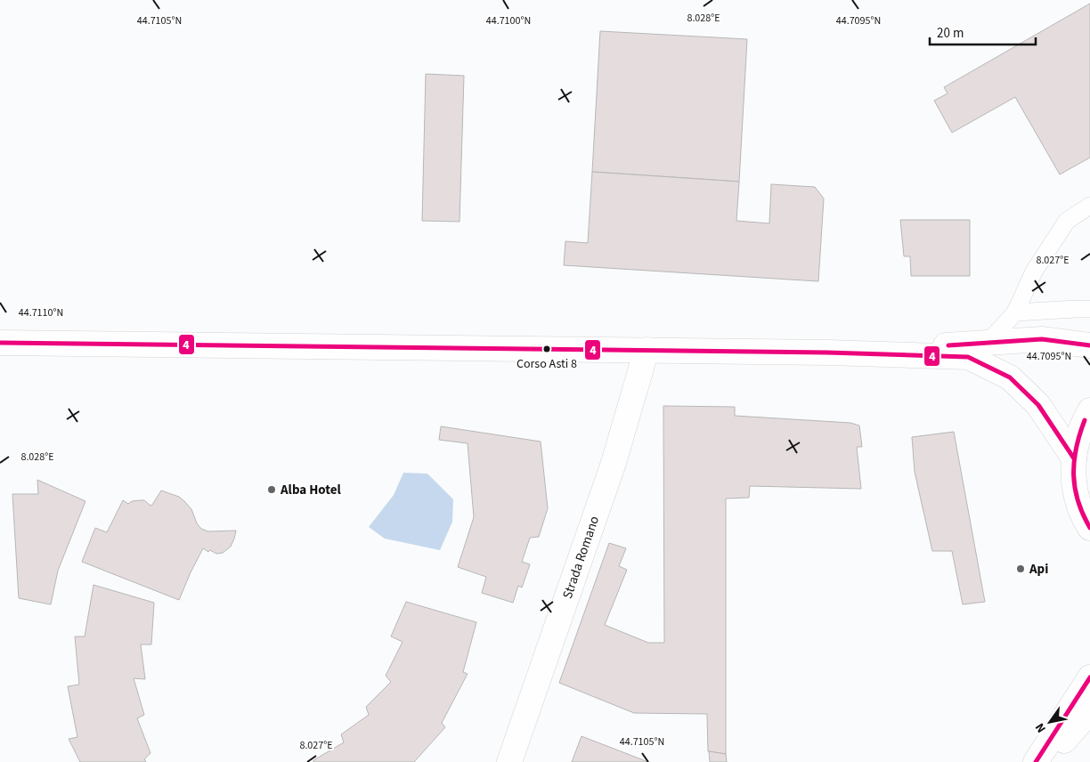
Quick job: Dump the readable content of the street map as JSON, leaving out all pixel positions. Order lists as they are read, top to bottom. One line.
{"streets":{"main road":["Strada Romano"]},"places":["Corso Asti 8","Alba Hotel","Api"],"lines":["transit line 4"],"scale_bar":"20 m","north":"bottom left","coordinates":["8.028°E","44.7105°N","44.7100°N","44.7095°N","8.027°E","44.7110°N"]}
